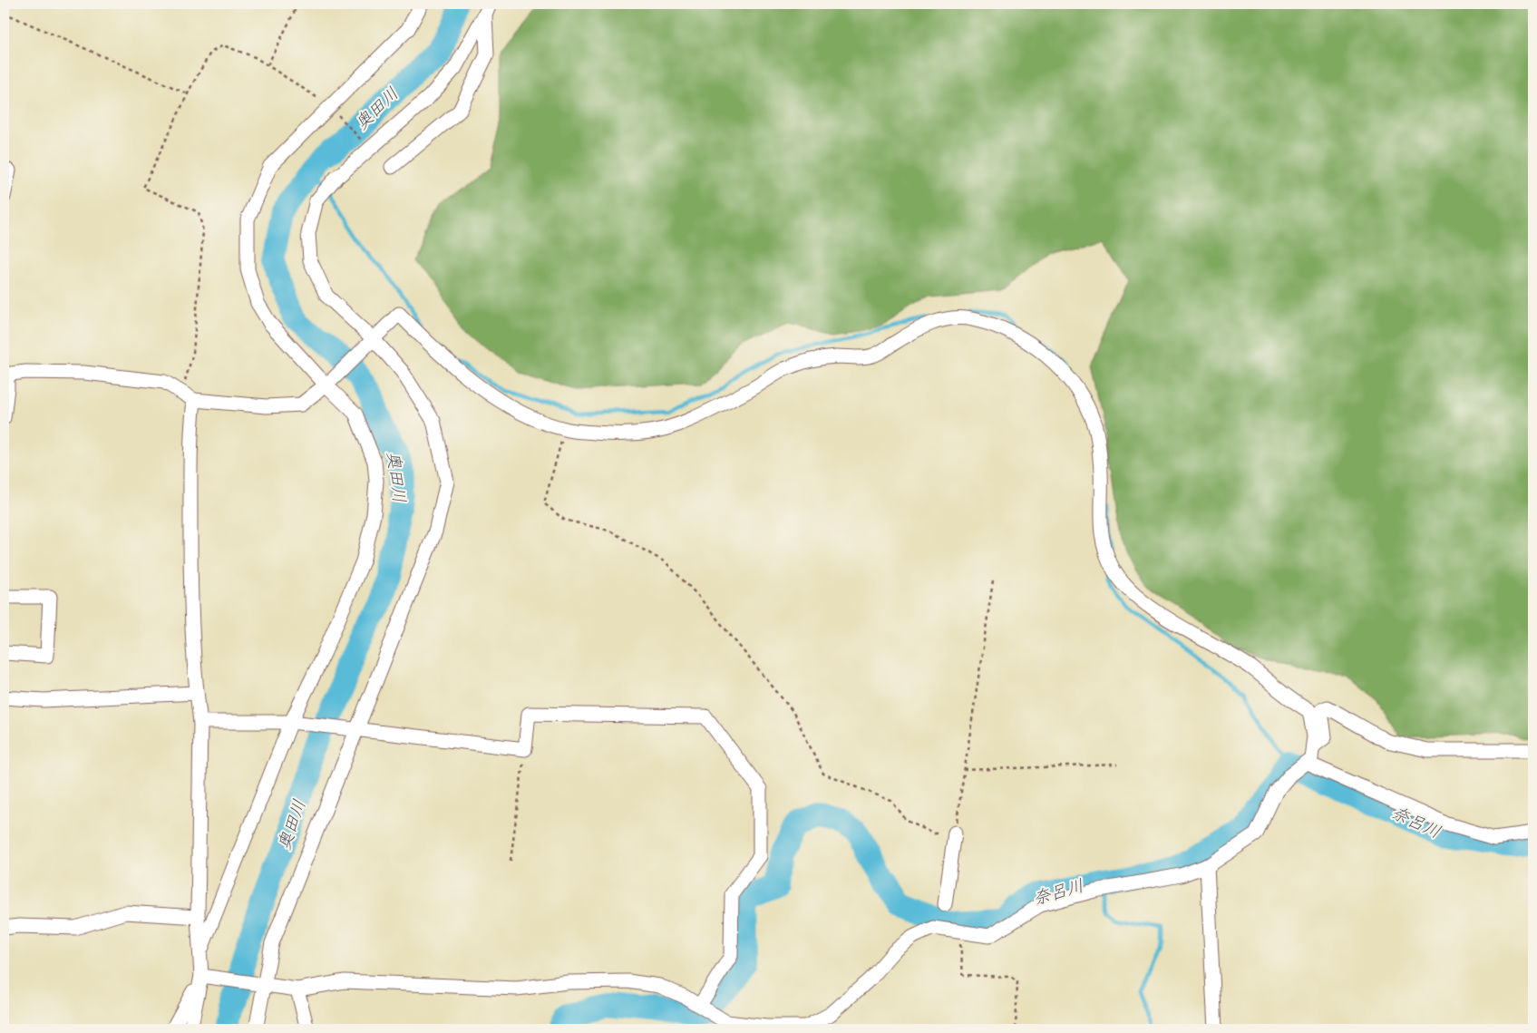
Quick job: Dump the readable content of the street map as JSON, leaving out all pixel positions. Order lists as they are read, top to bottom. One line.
{"water":["奥田川","奈呂川"]}
